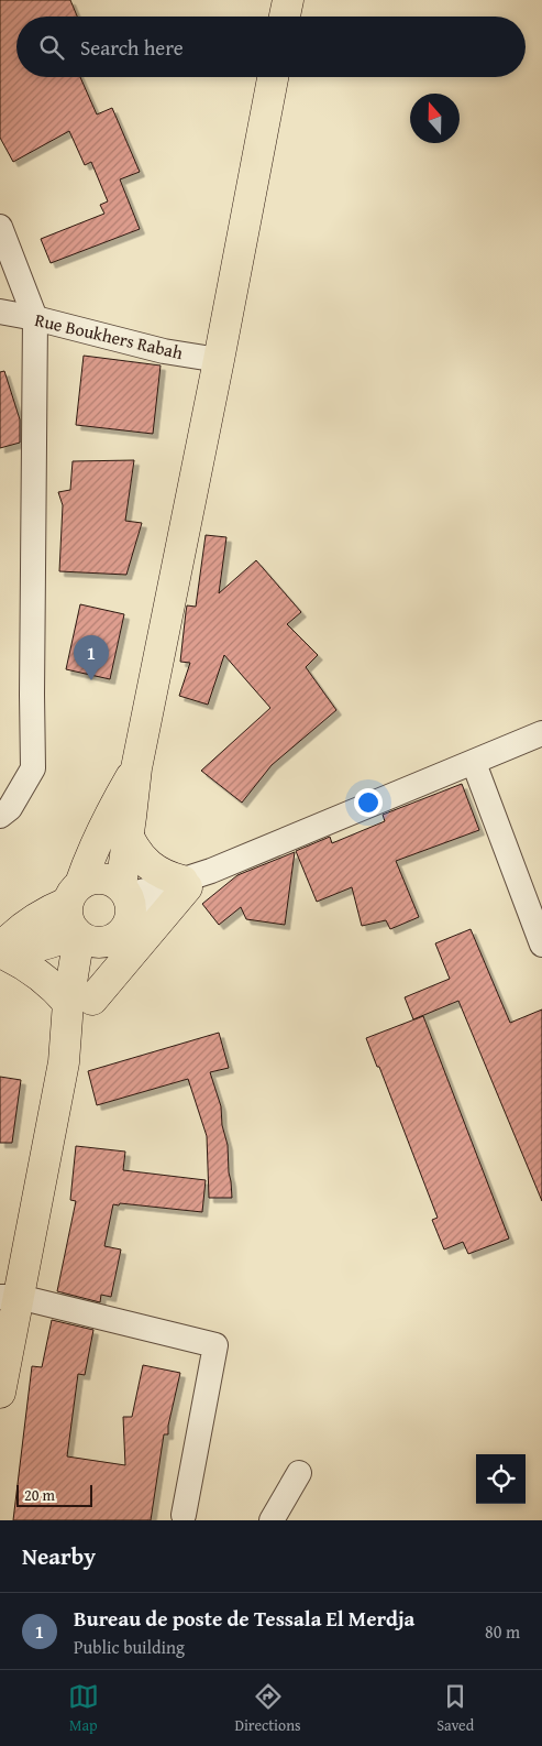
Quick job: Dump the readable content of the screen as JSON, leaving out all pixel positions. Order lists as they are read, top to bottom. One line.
{"streets":{"street":["Rue Boukhers Rabah"]},"scale_bar":"20 m","north":"top","page":{"search":"Search here","pins":"1","scale":"20 m","heading":"Nearby","list":[{"mark":"1","name":"Bureau de poste de Tessala El Merdja","note":"Public building","value":"80 m"}],"nav":["Map","Directions","Saved"]}}
